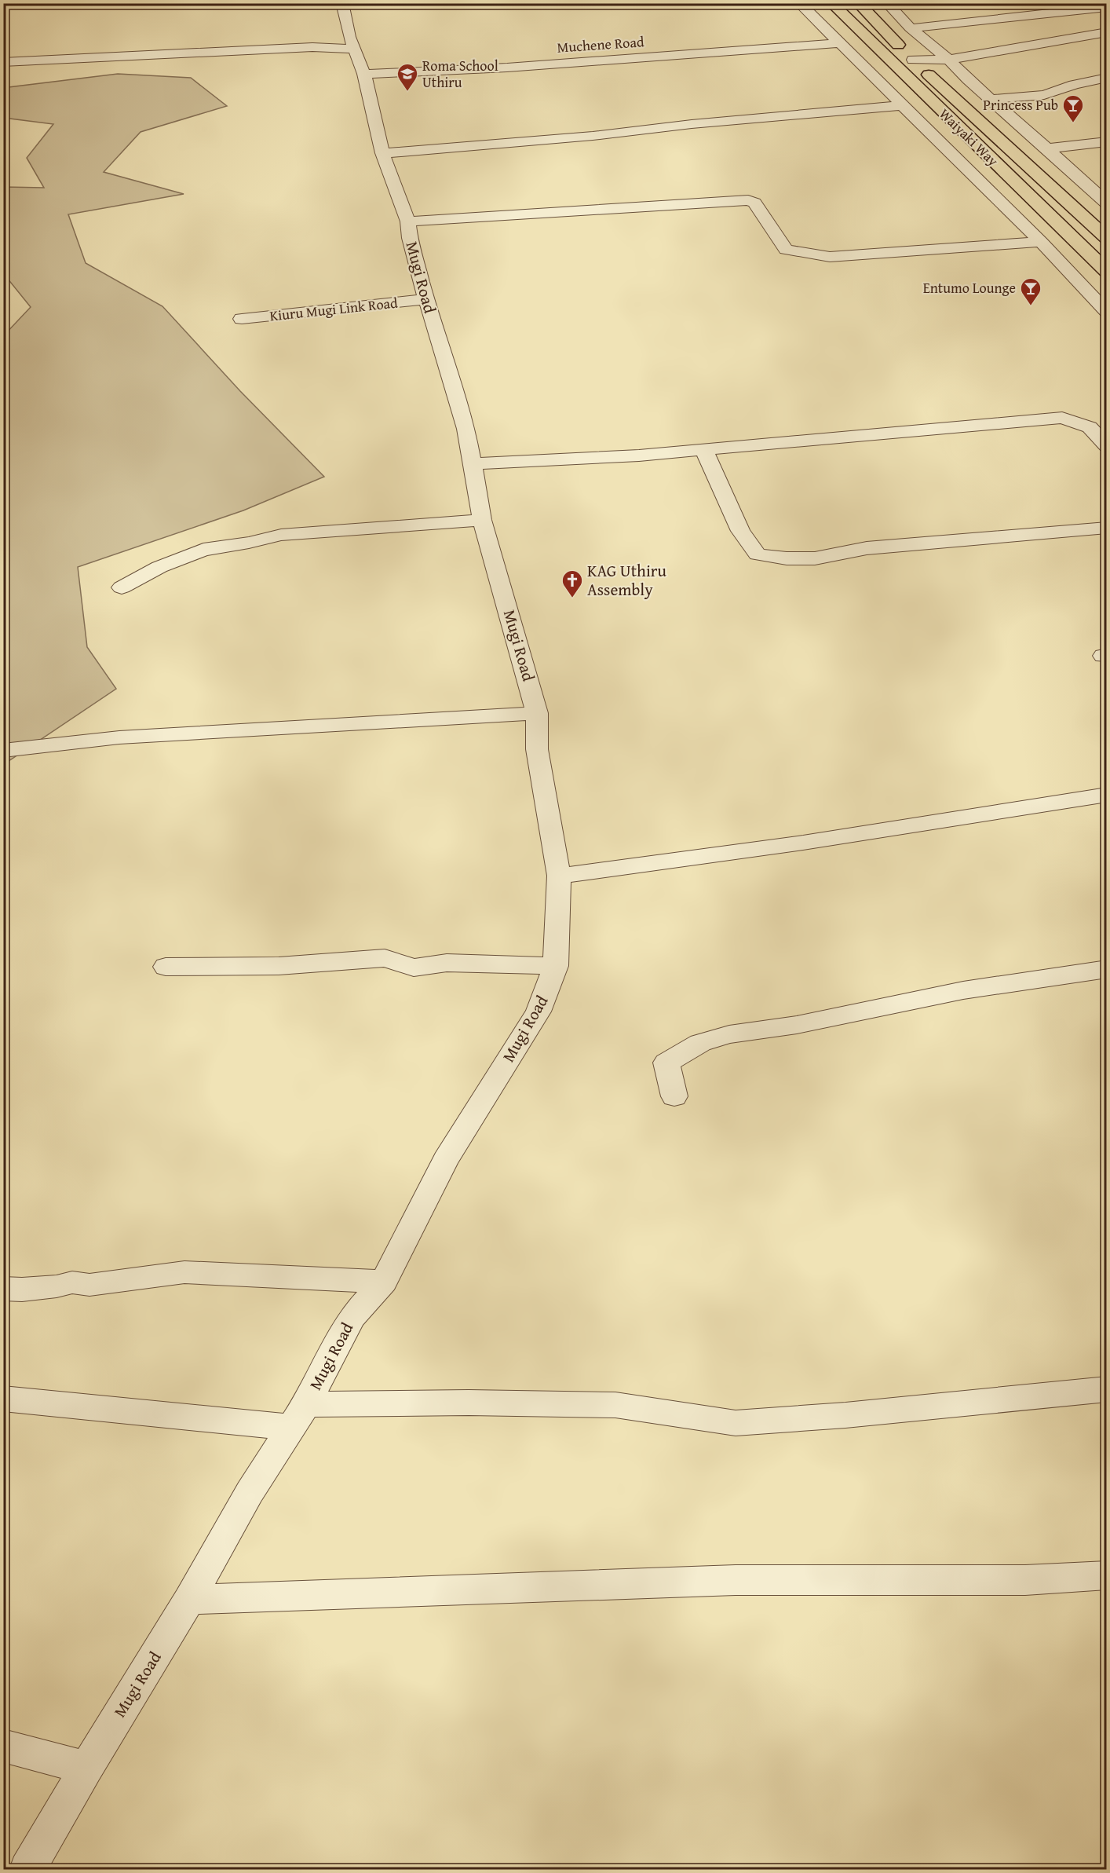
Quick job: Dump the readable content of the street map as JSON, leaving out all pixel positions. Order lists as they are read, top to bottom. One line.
{"streets":{"highway":["Waiyaki Way"],"street":["Muchene Road","Mugi Road","Kiuru Mugi Link Road"]},"crossings":[["Muchene Road","Mugi Road"],["Mugi Road","Kiuru Mugi Link Road"]],"places":{"school or university":["Roma School Uthiru"],"bar":["Princess Pub","Entumo Lounge"],"church":["KAG Uthiru Assembly"]}}
